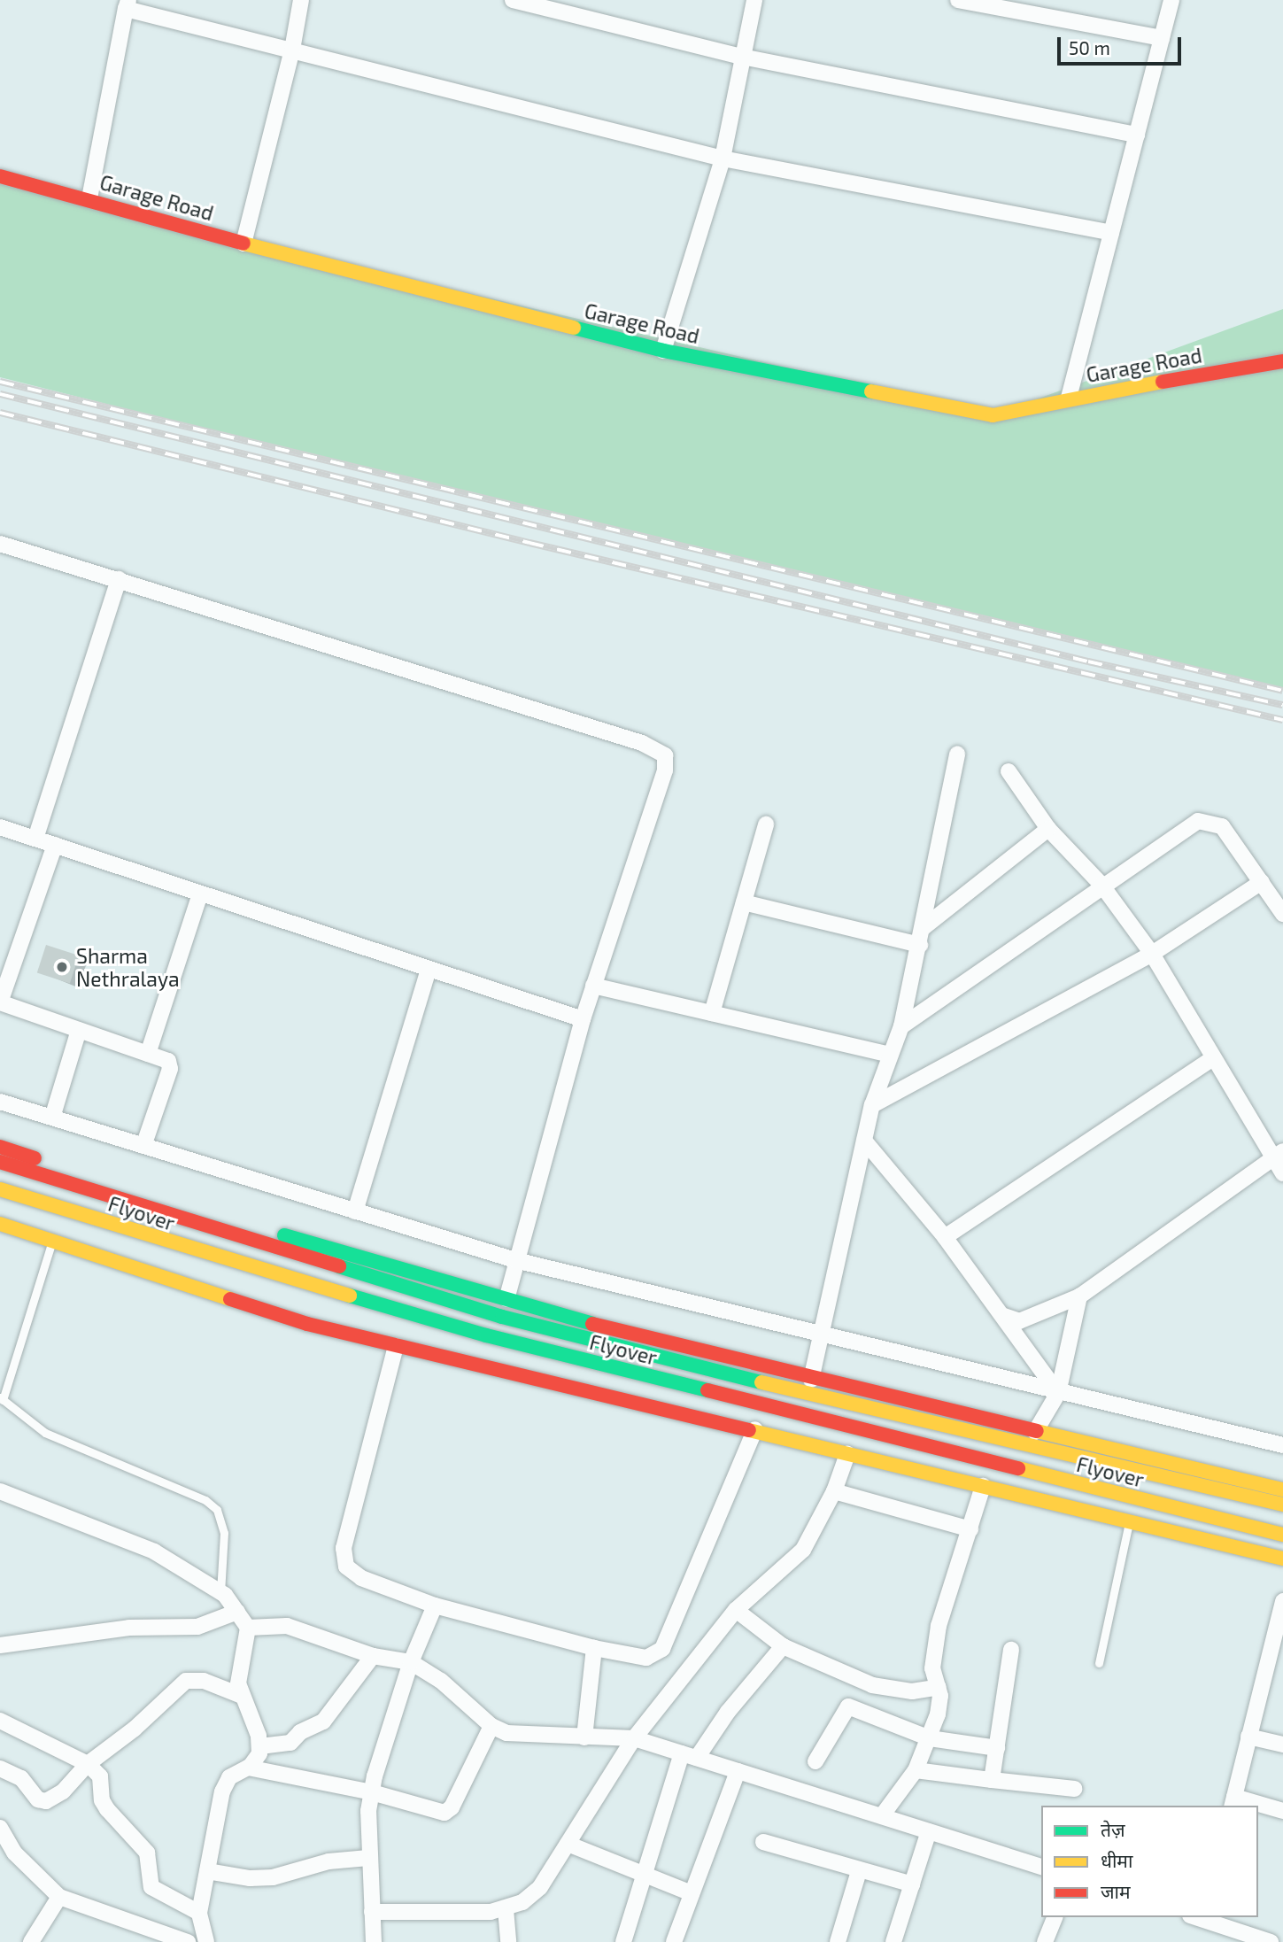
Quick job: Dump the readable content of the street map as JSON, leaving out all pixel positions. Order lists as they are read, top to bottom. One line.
{"streets":{"main road":["Garage Road","Flyover"]},"places":["Sharma Nethralaya"],"legend":["तेज़","धीमा","जाम"],"scale_bar":"50 m"}
